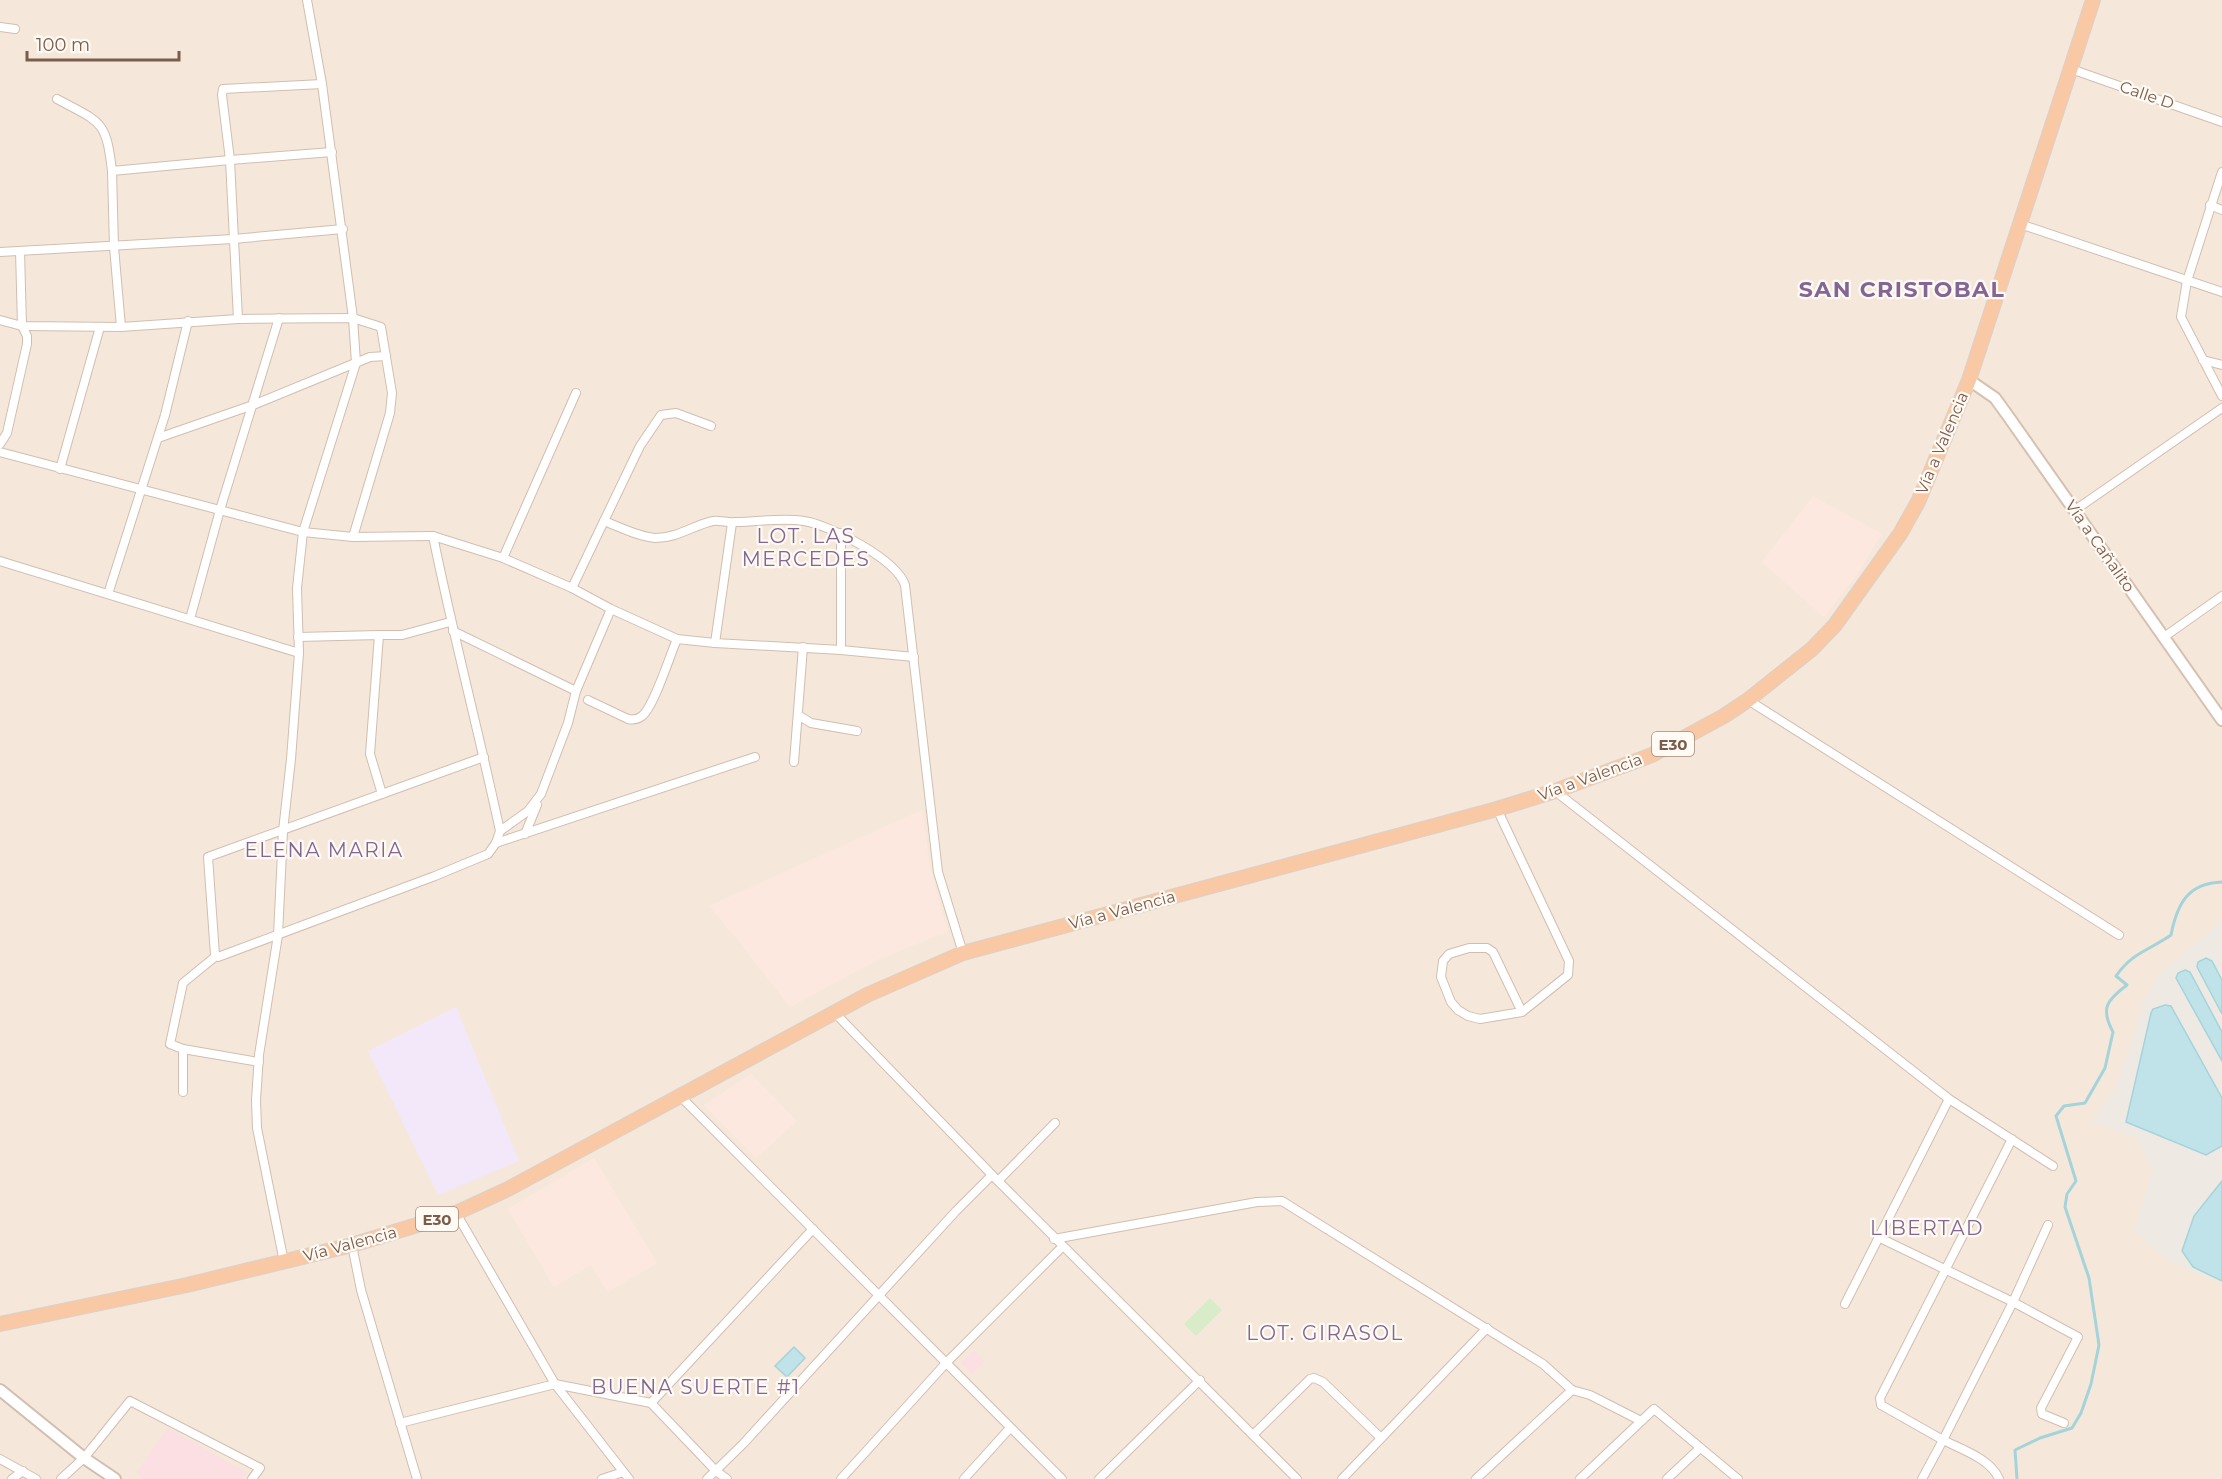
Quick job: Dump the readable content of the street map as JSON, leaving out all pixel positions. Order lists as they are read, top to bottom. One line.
{"streets":{"highway":["Vía a Valencia","E30","Vía Valencia"],"main road":["Vía a Cañalito"],"street":["Calle D"]},"crossings":[["Calle D","Vía a Valencia"],["Vía a Valencia","Vía a Cañalito"],["Vía a Valencia","Vía Valencia"]],"districts":["SAN CRISTOBAL","LOT. LAS MERCEDES","ELENA MARIA","LIBERTAD","LOT. GIRASOL","BUENA SUERTE #1"],"scale_bar":"100 m"}
